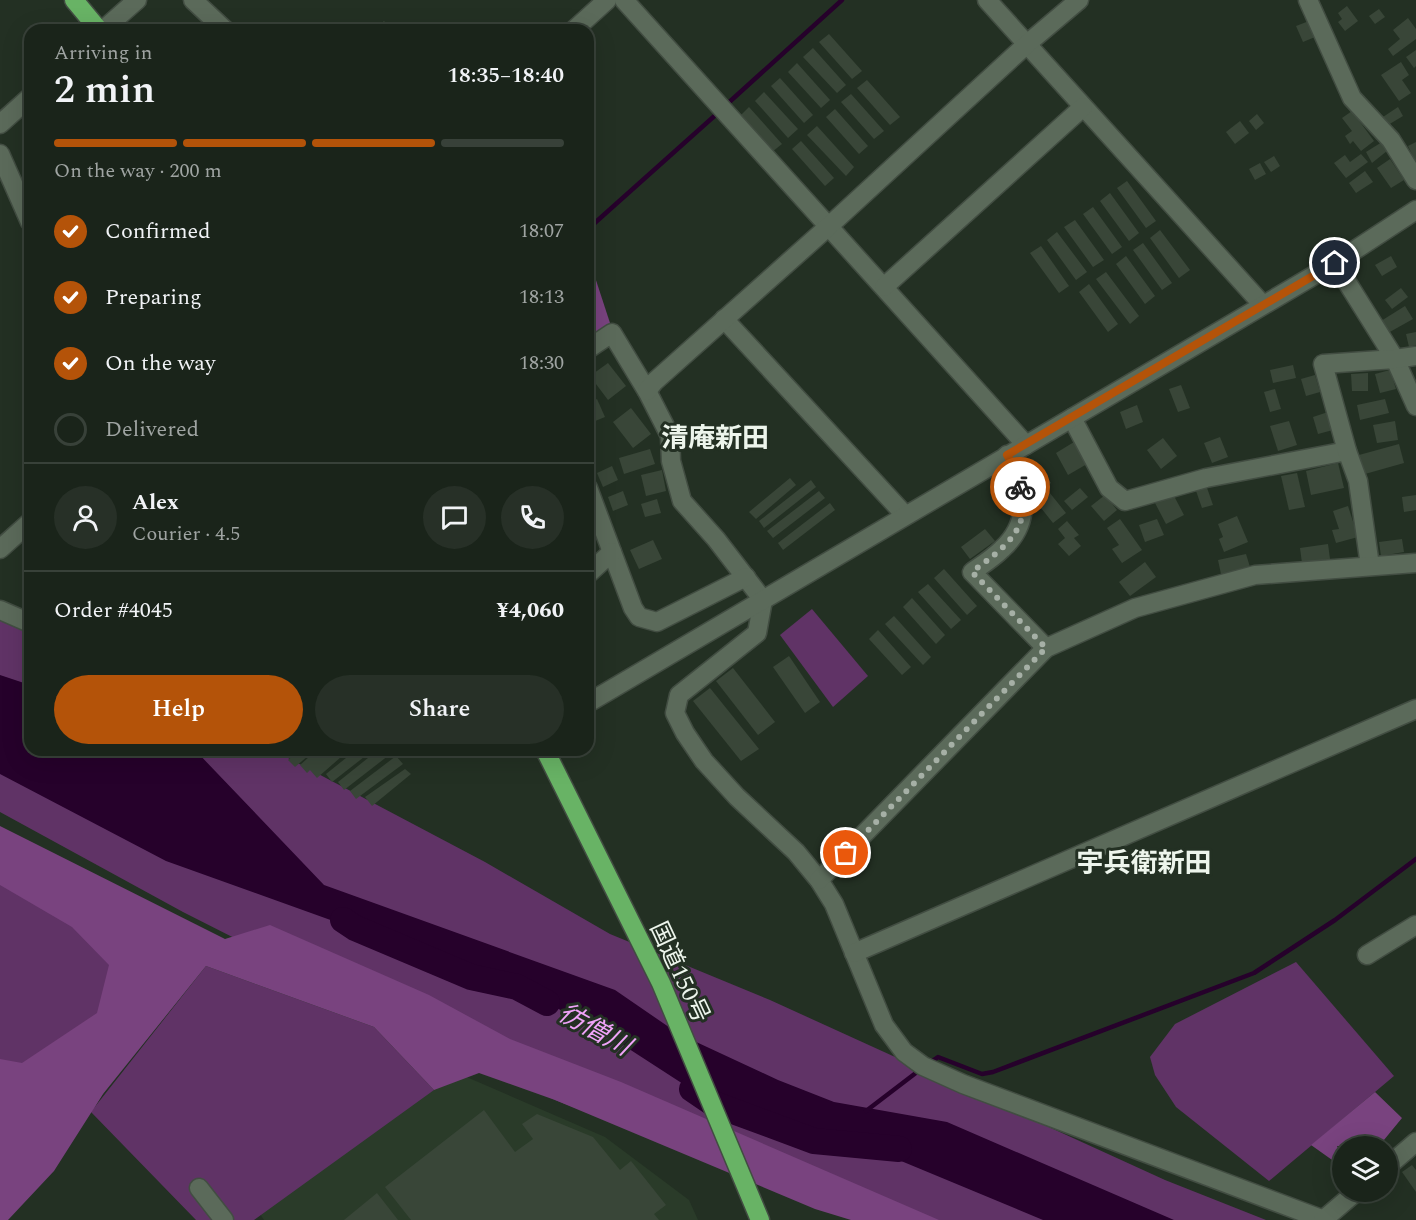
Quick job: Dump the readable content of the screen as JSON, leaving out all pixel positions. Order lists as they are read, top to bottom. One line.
{"streets":{"highway":["国道150号"]},"districts":["清庵新田","宇兵衛新田"],"water":["彷僧川"],"page":{"heading":["2 min","Arriving in","18:35–18:40"],"panel":["Alex","Courier · 4.5","Order #4045","¥4,060"],"bar":"On the way · 200 m","list":[["Confirmed","18:07"],["Preparing","18:13"],["On the way","18:30"],"Delivered"],"buttons":["Help","Share"]}}
